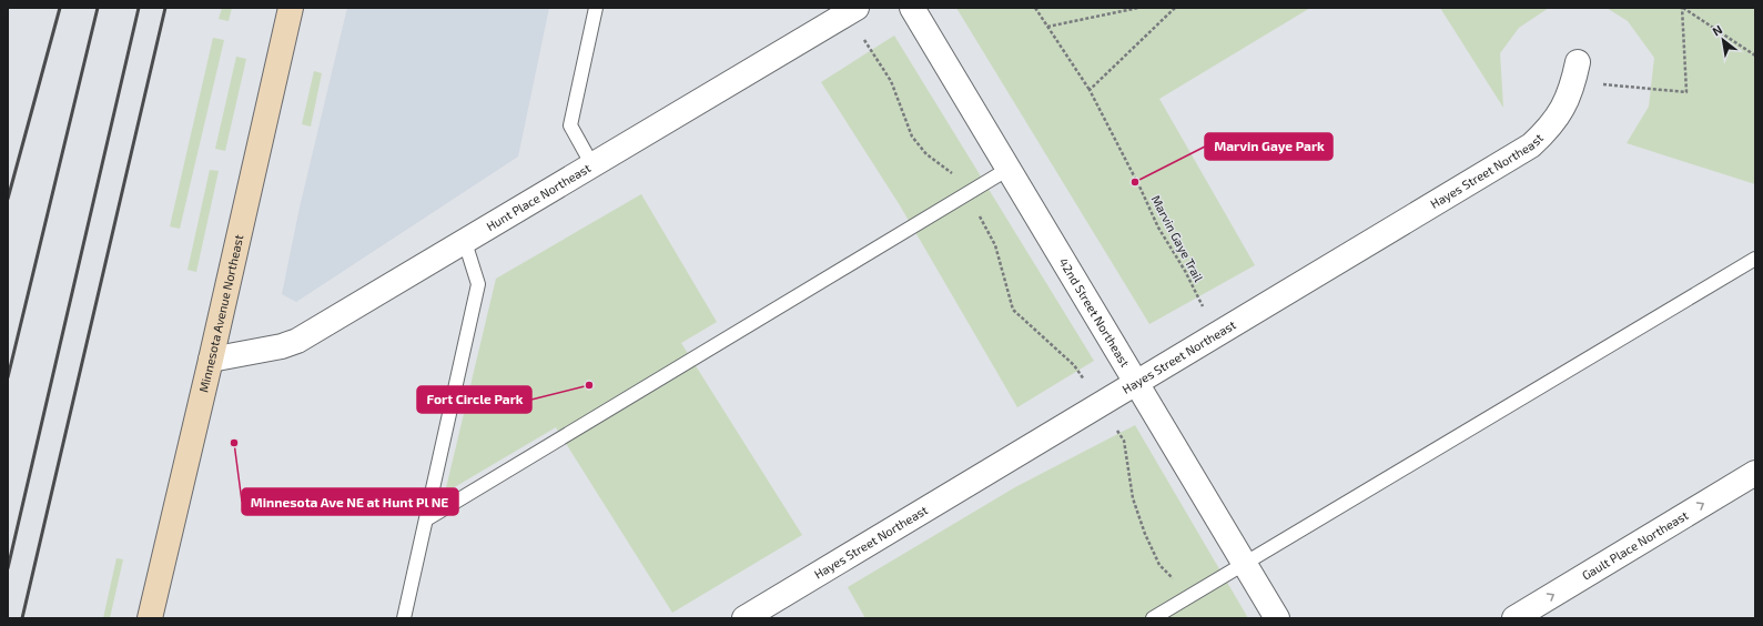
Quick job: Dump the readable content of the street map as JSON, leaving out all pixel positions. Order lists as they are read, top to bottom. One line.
{"streets":{"main road":["Minnesota Avenue Northeast"],"street":["Hayes Street Northeast","Hunt Place Northeast","42nd Street Northeast","Gault Place Northeast"],"path":["Marvin Gaye Trail"]},"crossings":[["Hayes Street Northeast","Marvin Gaye Trail"],["Hayes Street Northeast","42nd Street Northeast"],["Hunt Place Northeast","Minnesota Avenue Northeast"]],"one_way":["Gault Place Northeast"],"places":["Marvin Gaye Park","Fort Circle Park","Minnesota Ave NE at Hunt Pl NE"],"north":"top left"}
